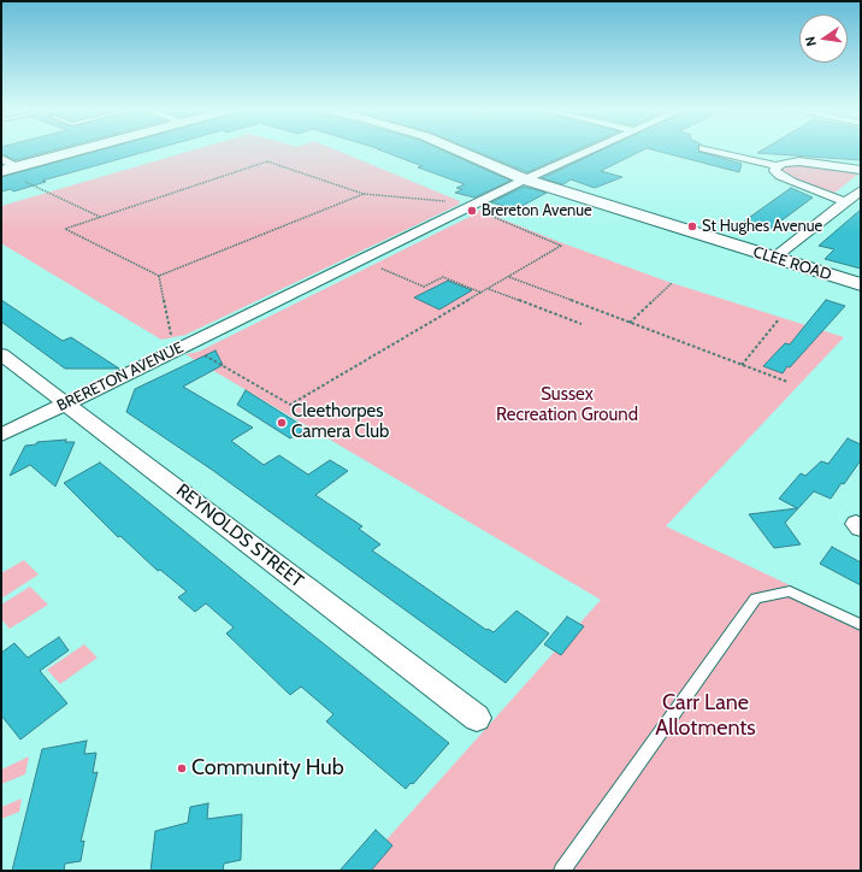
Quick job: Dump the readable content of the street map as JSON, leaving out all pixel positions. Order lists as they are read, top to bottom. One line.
{"streets":{"main road":["CLEE ROAD"],"street":["BRERETON AVENUE","REYNOLDS STREET"]},"crossings":[["CLEE ROAD","BRERETON AVENUE"],["BRERETON AVENUE","REYNOLDS STREET"]],"parks":["Sussex Recreation Ground","Carr Lane Allotments"],"places":["Brereton Avenue","St Hughes Avenue","Cleethorpes Camera Club","Community Hub"],"north":"left"}
